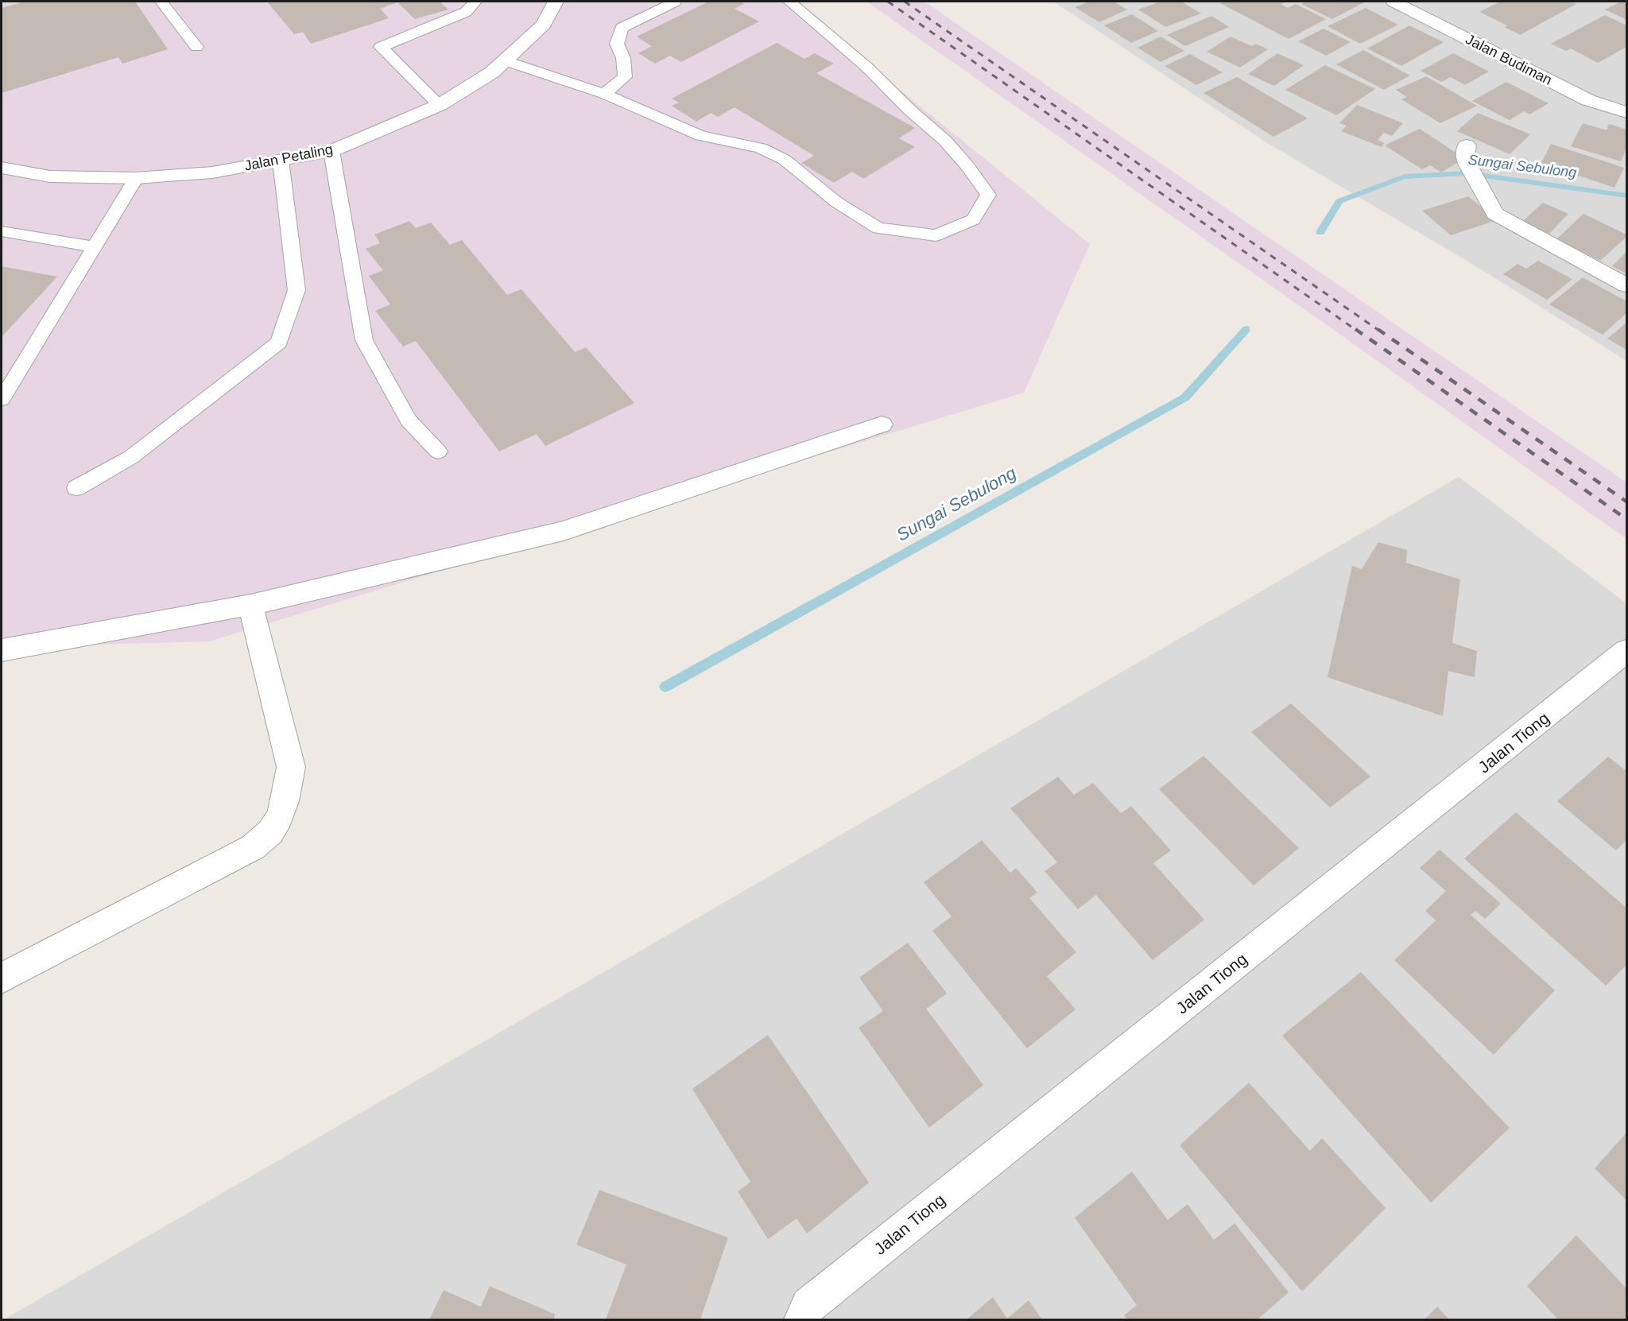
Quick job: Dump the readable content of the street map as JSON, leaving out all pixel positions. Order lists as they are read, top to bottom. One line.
{"streets":{"street":["Jalan Budiman","Jalan Petaling","Jalan Tiong"]},"water":["Sungai Sebulong"]}
